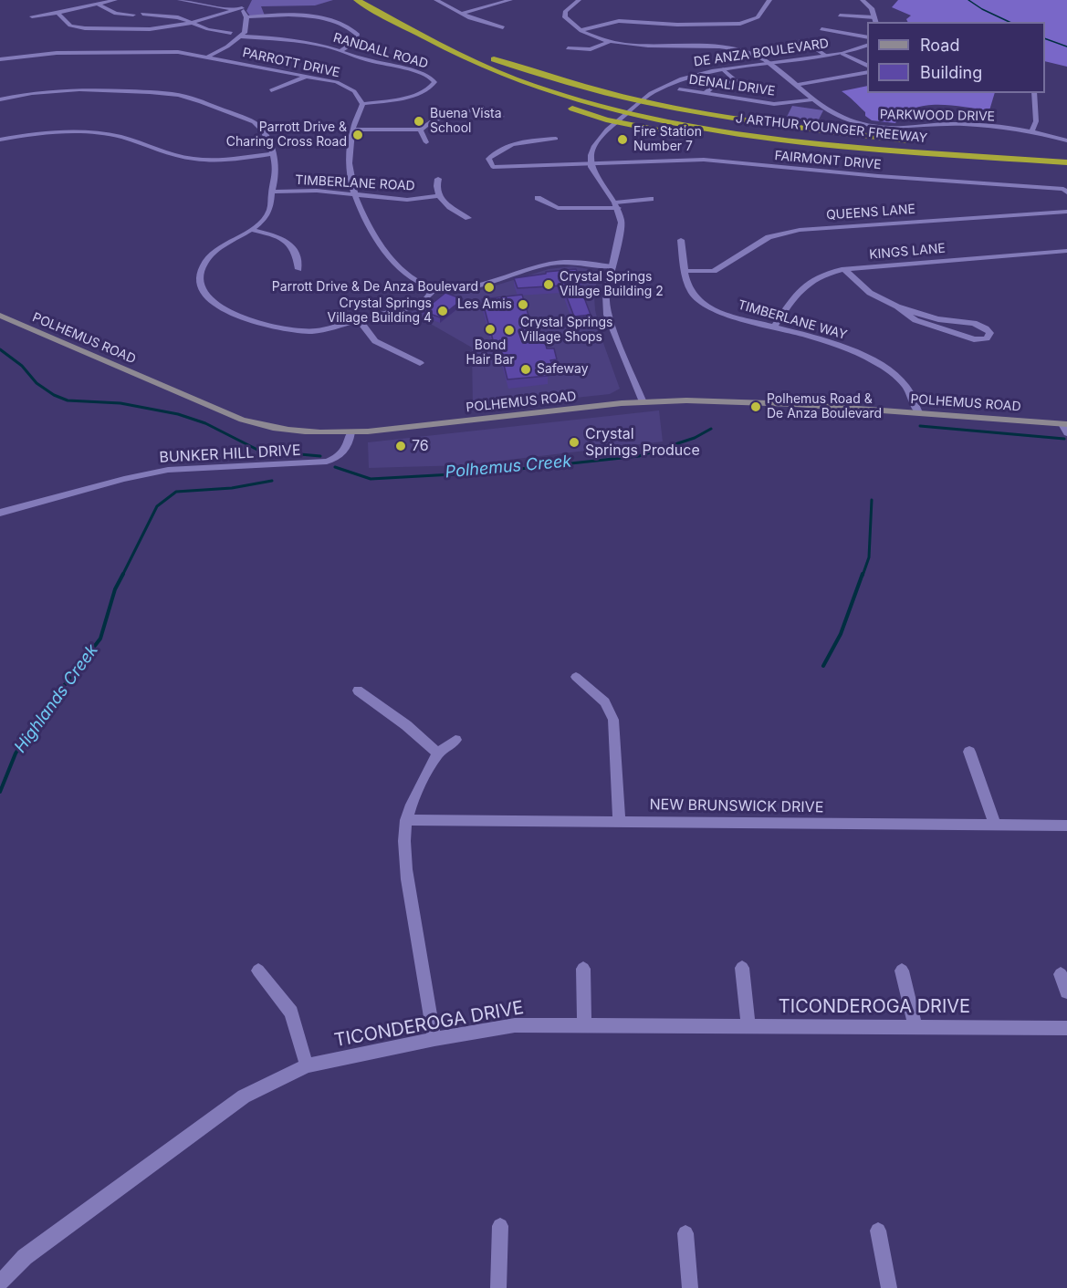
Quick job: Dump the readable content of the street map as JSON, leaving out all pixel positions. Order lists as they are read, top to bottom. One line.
{"streets":{"highway":["J ARTHUR YOUNGER FREEWAY"],"main road":["POLHEMUS ROAD"],"street":["RANDALL ROAD","DE ANZA BOULEVARD","PARROTT DRIVE","DENALI DRIVE","PARKWOOD DRIVE","FAIRMONT DRIVE","TIMBERLANE ROAD","QUEENS LANE","KINGS LANE","TIMBERLANE WAY","BUNKER HILL DRIVE","NEW BRUNSWICK DRIVE","TICONDEROGA DRIVE"]},"crossings":[["RANDALL ROAD","PARROTT DRIVE"],["DE ANZA BOULEVARD","PARKWOOD DRIVE"],["DE ANZA BOULEVARD","FAIRMONT DRIVE"],["DENALI DRIVE","PARKWOOD DRIVE"],["QUEENS LANE","TIMBERLANE WAY"],["KINGS LANE","TIMBERLANE WAY"],["TIMBERLANE WAY","POLHEMUS ROAD"],["POLHEMUS ROAD","BUNKER HILL DRIVE"]],"water":["Polhemus Creek","Highlands Creek"],"places":["Buena Vista School","Parrott Drive & Charing Cross Road","Fire Station Number 7","Crystal Springs Village Building 2","Parrott Drive & De Anza Boulevard","Les Amis","Crystal Springs Village Building 4","Bond Hair Bar","Crystal Springs Village Shops","Safeway","Polhemus Road & De Anza Boulevard","Crystal Springs Produce","76"],"legend":["Road","Building"]}
